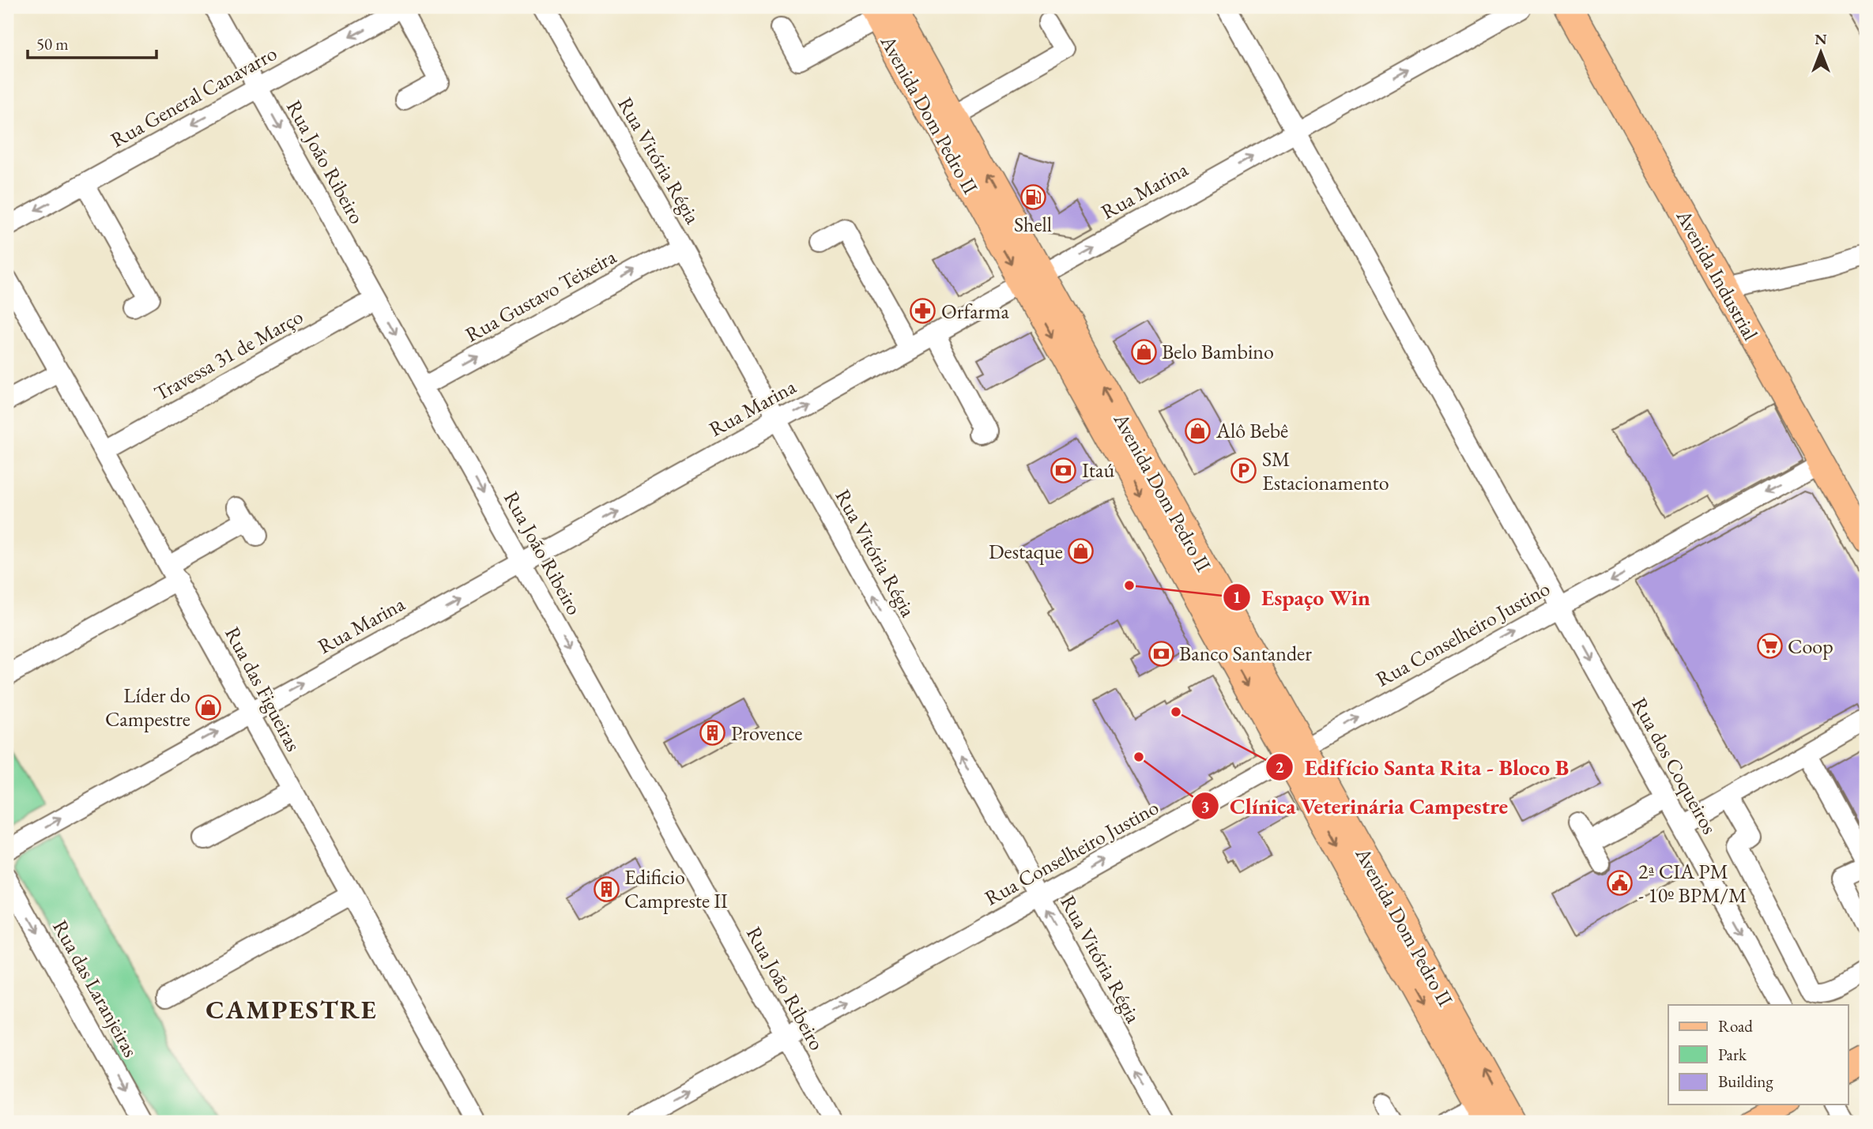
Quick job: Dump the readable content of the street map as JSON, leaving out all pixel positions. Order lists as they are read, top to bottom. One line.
{"streets":{"main road":["Avenida Dom Pedro II","Avenida Industrial"],"street":["Rua General Canavarro","Rua Vitória Régia","Rua João Ribeiro","Rua Marina","Rua Gustavo Teixeira","Travessa 31 de Março","Rua Conselheiro Justino","Rua das Figueiras","Rua dos Coqueiros","Rua das Laranjeiras"]},"crossings":[["Rua General Canavarro","Rua João Ribeiro"],["Avenida Dom Pedro II","Rua Marina"],["Avenida Dom Pedro II","Rua Conselheiro Justino"],["Rua Vitória Régia","Rua Marina"],["Rua Vitória Régia","Rua Gustavo Teixeira"],["Rua Vitória Régia","Rua Conselheiro Justino"],["Rua João Ribeiro","Rua Marina"],["Rua João Ribeiro","Rua Gustavo Teixeira"],["Rua João Ribeiro","Travessa 31 de Março"],["Rua João Ribeiro","Rua Conselheiro Justino"],["Rua Marina","Rua das Figueiras"],["Rua Marina","Rua dos Coqueiros"],["Avenida Industrial","Rua Conselheiro Justino"],["Travessa 31 de Março","Rua das Figueiras"],["Rua Conselheiro Justino","Rua dos Coqueiros"]],"one_way":["Rua General Canavarro","Rua Vitória Régia","Rua João Ribeiro","Rua Marina","Rua Gustavo Teixeira","Rua das Laranjeiras"],"districts":["CAMPESTRE"],"places":{"fuel station":["Shell"],"pharmacy":["Orfarma"],"shop":["Belo Bambino","Alô Bebê","Destaque","Líder do Campestre"],"bank":["Itaú","Banco Santander"],"parking":["SM Estacionamento"],"other":["Espaço Win","Edifício Santa Rita - Bloco B","Clínica Veterinária Campestre"],"supermarket":["Coop"],"building":["Provence","Edificio Campreste II"],"public building":["2ª CIA PM - 10º BPM/M"]},"legend":["Road","Park","Building"],"scale_bar":"50 m","north":"top"}
